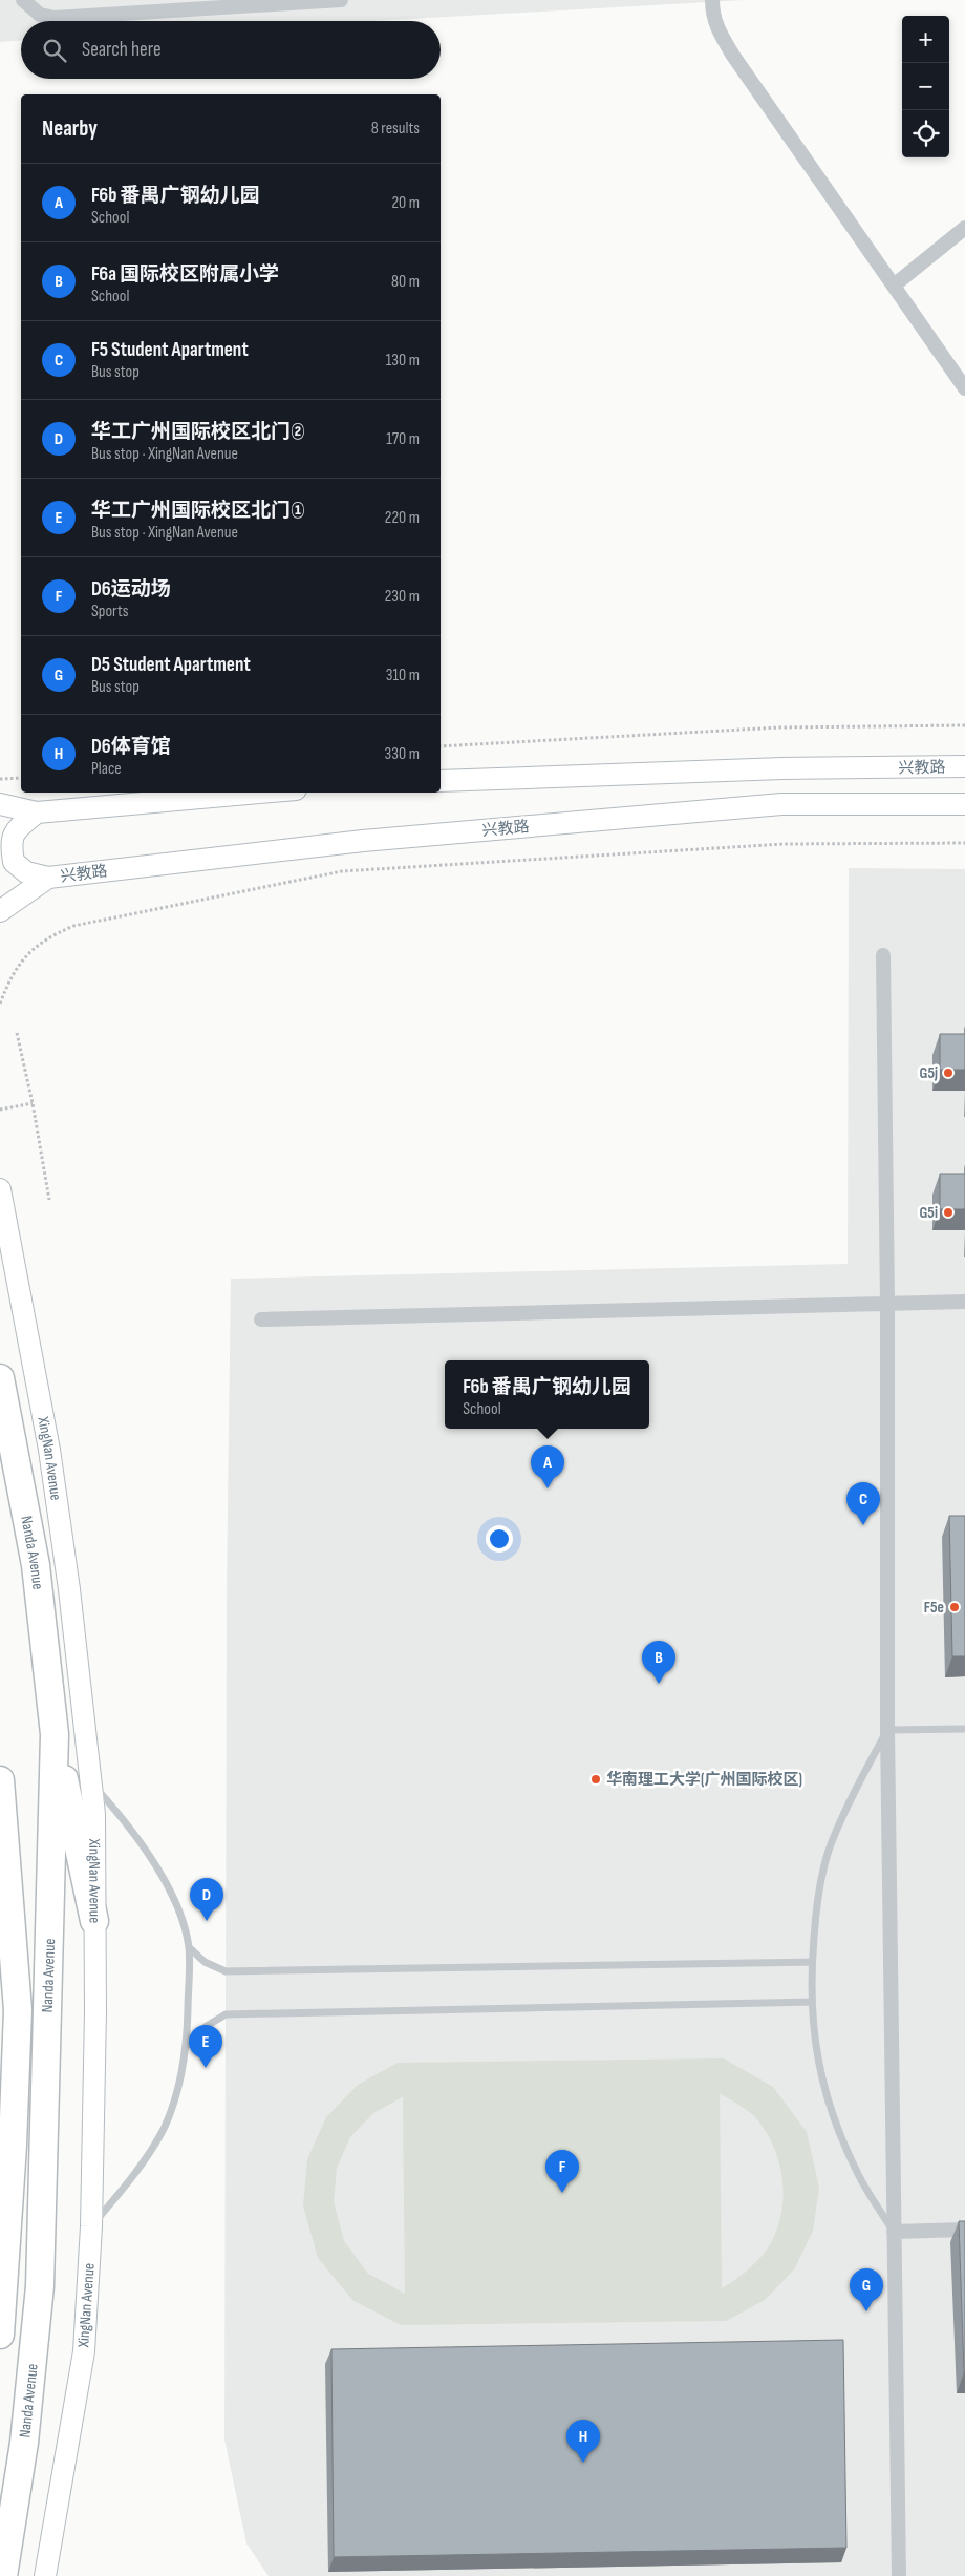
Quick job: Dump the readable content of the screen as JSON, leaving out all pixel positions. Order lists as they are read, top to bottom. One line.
{"streets":{"highway":["Nanda Avenue"],"street":["兴教路","XingNan Avenue"]},"places":["G5j","G5i","F5e","华南理工大学(广州国际校区)"],"page":{"map_buttons":["+","−"],"search":"Search here","heading":["Nearby","8 results"],"list":[{"mark":"A","name":"F6b 番禺广钢幼儿园","note":"School","value":"20 m"},{"mark":"B","name":"F6a 国际校区附属小学","note":"School","value":"80 m"},{"mark":"C","name":"F5 Student Apartment","note":"Bus stop","value":"130 m"},{"mark":"D","name":"华工广州国际校区北门②","note":"Bus stop · XingNan Avenue","value":"170 m"},{"mark":"E","name":"华工广州国际校区北门①","note":"Bus stop · XingNan Avenue","value":"220 m"},{"mark":"F","name":"D6运动场","note":"Sports","value":"230 m"},{"mark":"G","name":"D5 Student Apartment","note":"Bus stop","value":"310 m"},{"mark":"H","name":"D6体育馆","note":"Place","value":"330 m"}],"popup":["F6b 番禺广钢幼儿园","School"],"pins":["A","C","B","D","E","F","G","H"]}}
